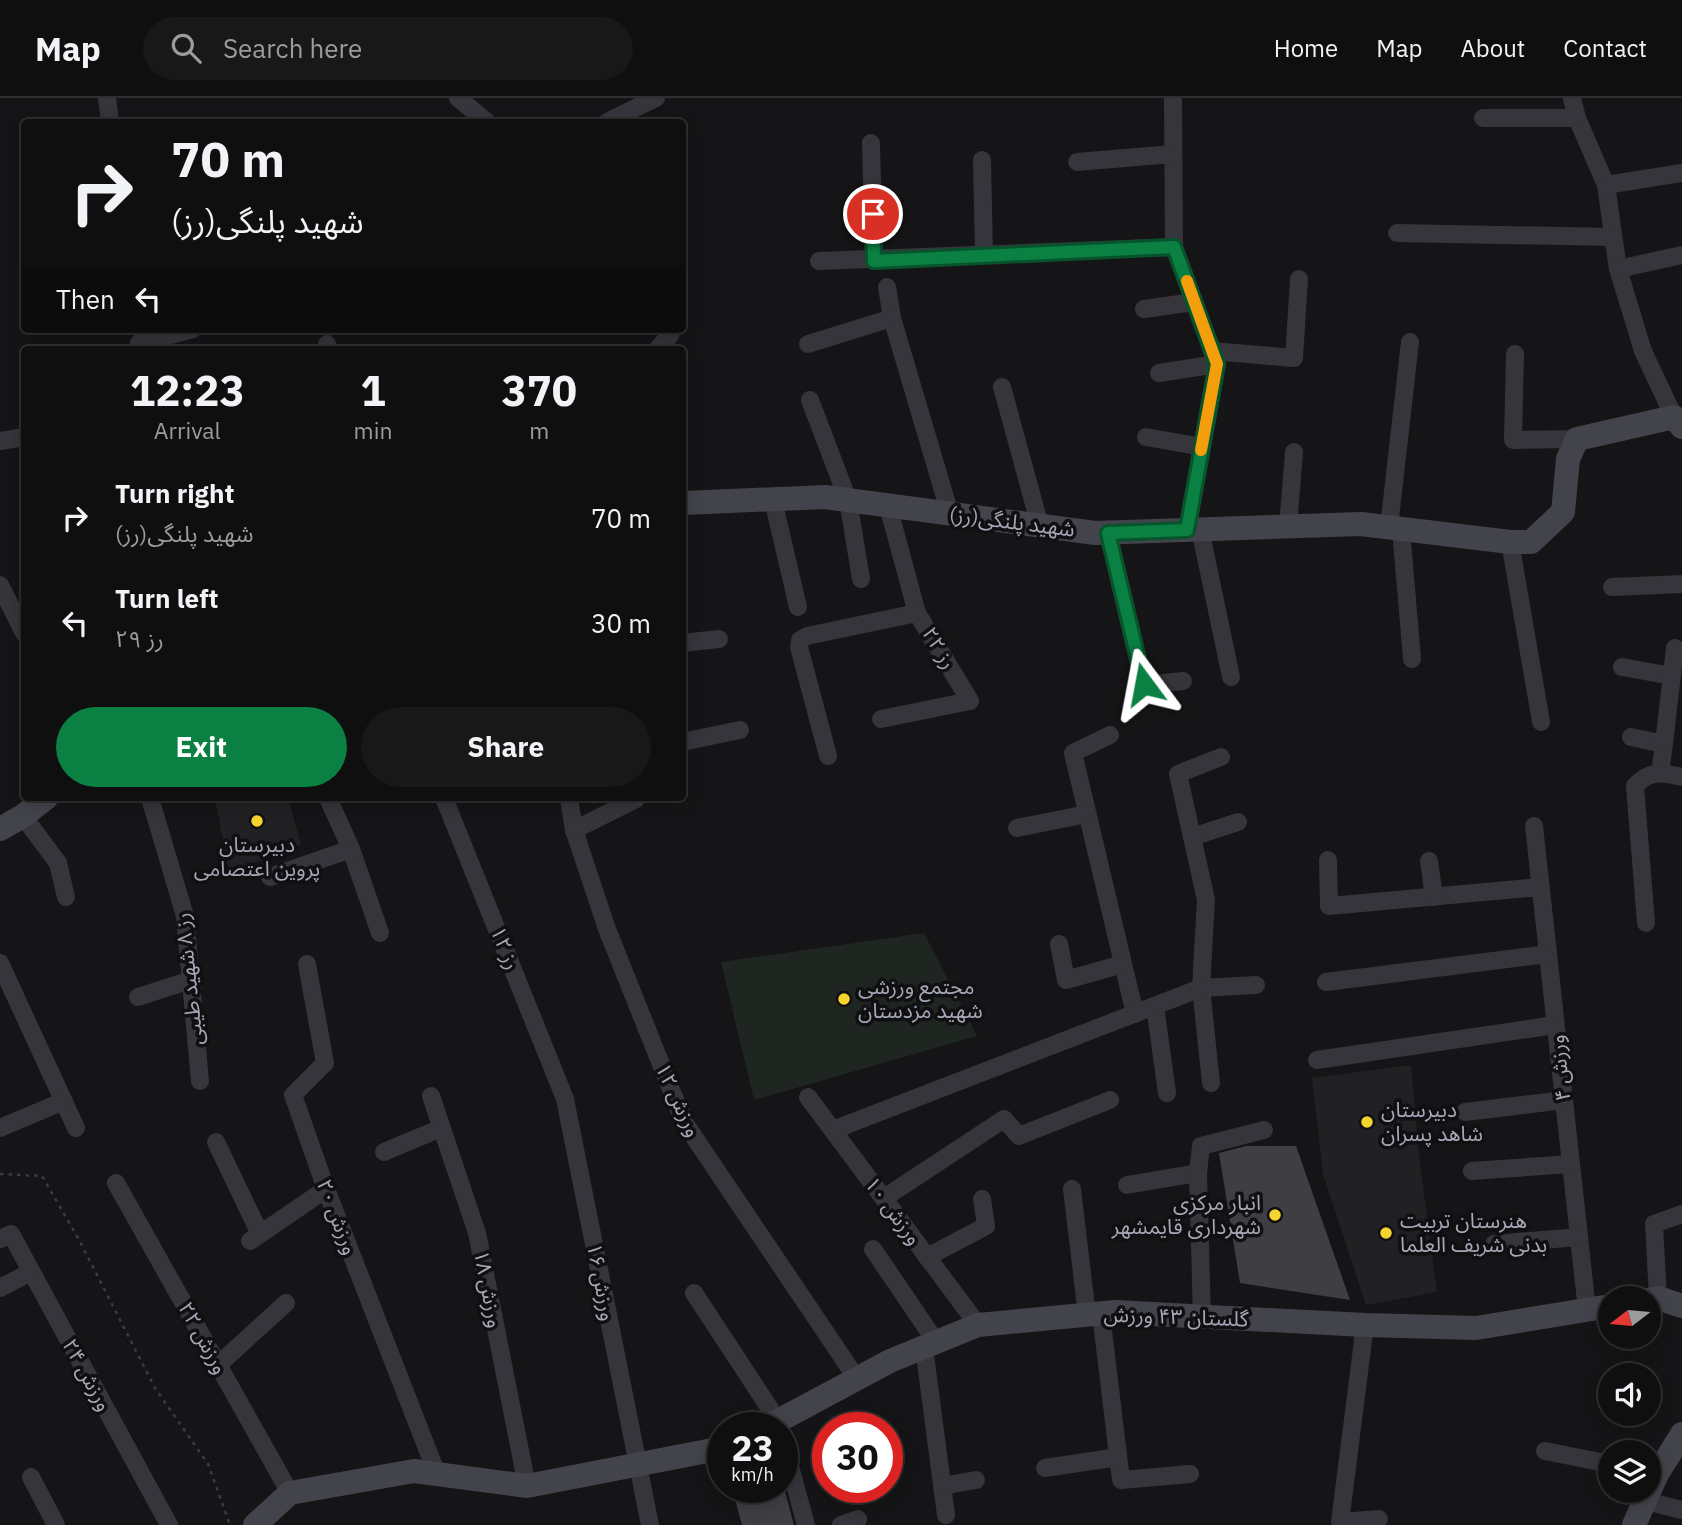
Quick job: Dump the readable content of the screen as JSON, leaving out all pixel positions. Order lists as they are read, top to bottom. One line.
{"streets":{"street":["شهید پلنگی(رز)","رز ۲۲","رز ۱۲","رز ۸ شهید طیبی","ورزش ۴","ورزش ۱۲","ورزش ۱۰","ورزش ۲۰","ورزش ۱۶","ورزش ۱۸","گلستان ۴۳ ورزش","ورزش ۲۲","ورزش ۲۴"]},"crossings":[["شهید پلنگی(رز)","رز ۲۲"],["رز ۱۲","ورزش ۱۶"],["ورزش ۴","گلستان ۴۳ ورزش"],["ورزش ۱۲","گلستان ۴۳ ورزش"],["ورزش ۱۰","گلستان ۴۳ ورزش"]],"places":["دبیرستان پروین اعتصامی","مجتمع ورزشی شهید مزدستان","دبیرستان شاهد پسران","انبار مرکزی شهرداری قایمشهر","هنرستان تربیت بدنی شریف العلما"],"north":"left","page":{"header":"Map","search":"Search here","nav":["Home","Map","About","Contact"],"turn":["70 m","شهید پلنگی(رز)"],"then":"Then","eta":["12:23","Arrival","1","min","370","m"],"list":[{"name":"Turn right","note":"شهید پلنگی(رز)","value":"70 m"},{"name":"Turn left","note":"رز ۲۹","value":"30 m"}],"buttons":["Exit","Share"],"speed":"23 km/h","limit":"30"}}
